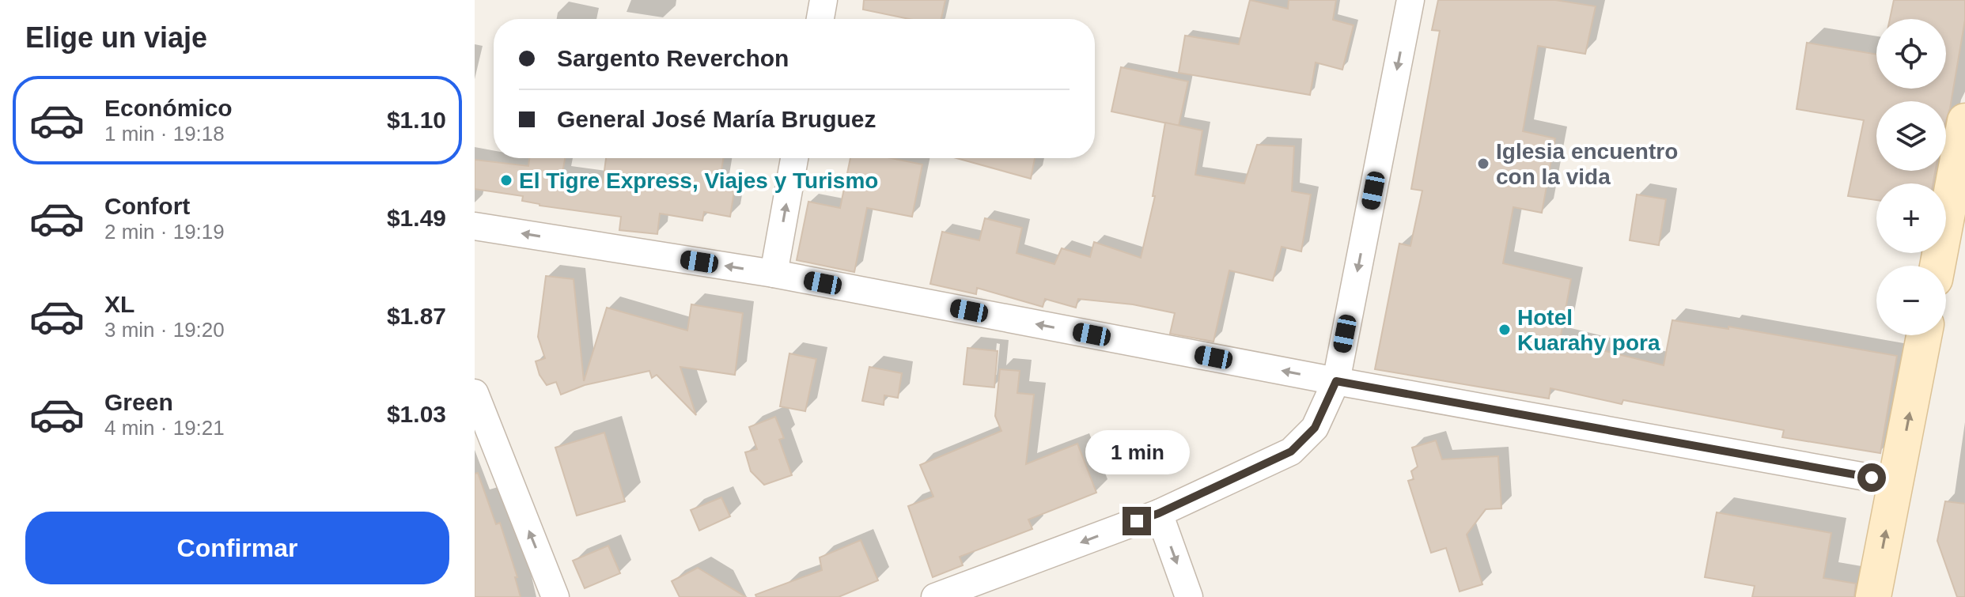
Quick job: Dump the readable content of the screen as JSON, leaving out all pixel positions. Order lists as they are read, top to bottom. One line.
{"places":["Iglesia encuentro con la vida","El Tigre Express, Viajes y Turismo","Hotel Kuarahy pora"],"page":{"heading":"Elige un viaje","map_buttons":["+","−"],"banner":["Sargento Reverchon","General José María Bruguez"],"list":[{"name":"Económico","note":"1 min · 19:18","value":"$1.10"},{"name":"Confort","note":"2 min · 19:19","value":"$1.49"},{"name":"XL","note":"3 min · 19:20","value":"$1.87"},{"name":"Green","note":"4 min · 19:21","value":"$1.03"}],"bubble":"1 min","buttons":"Confirmar"}}
